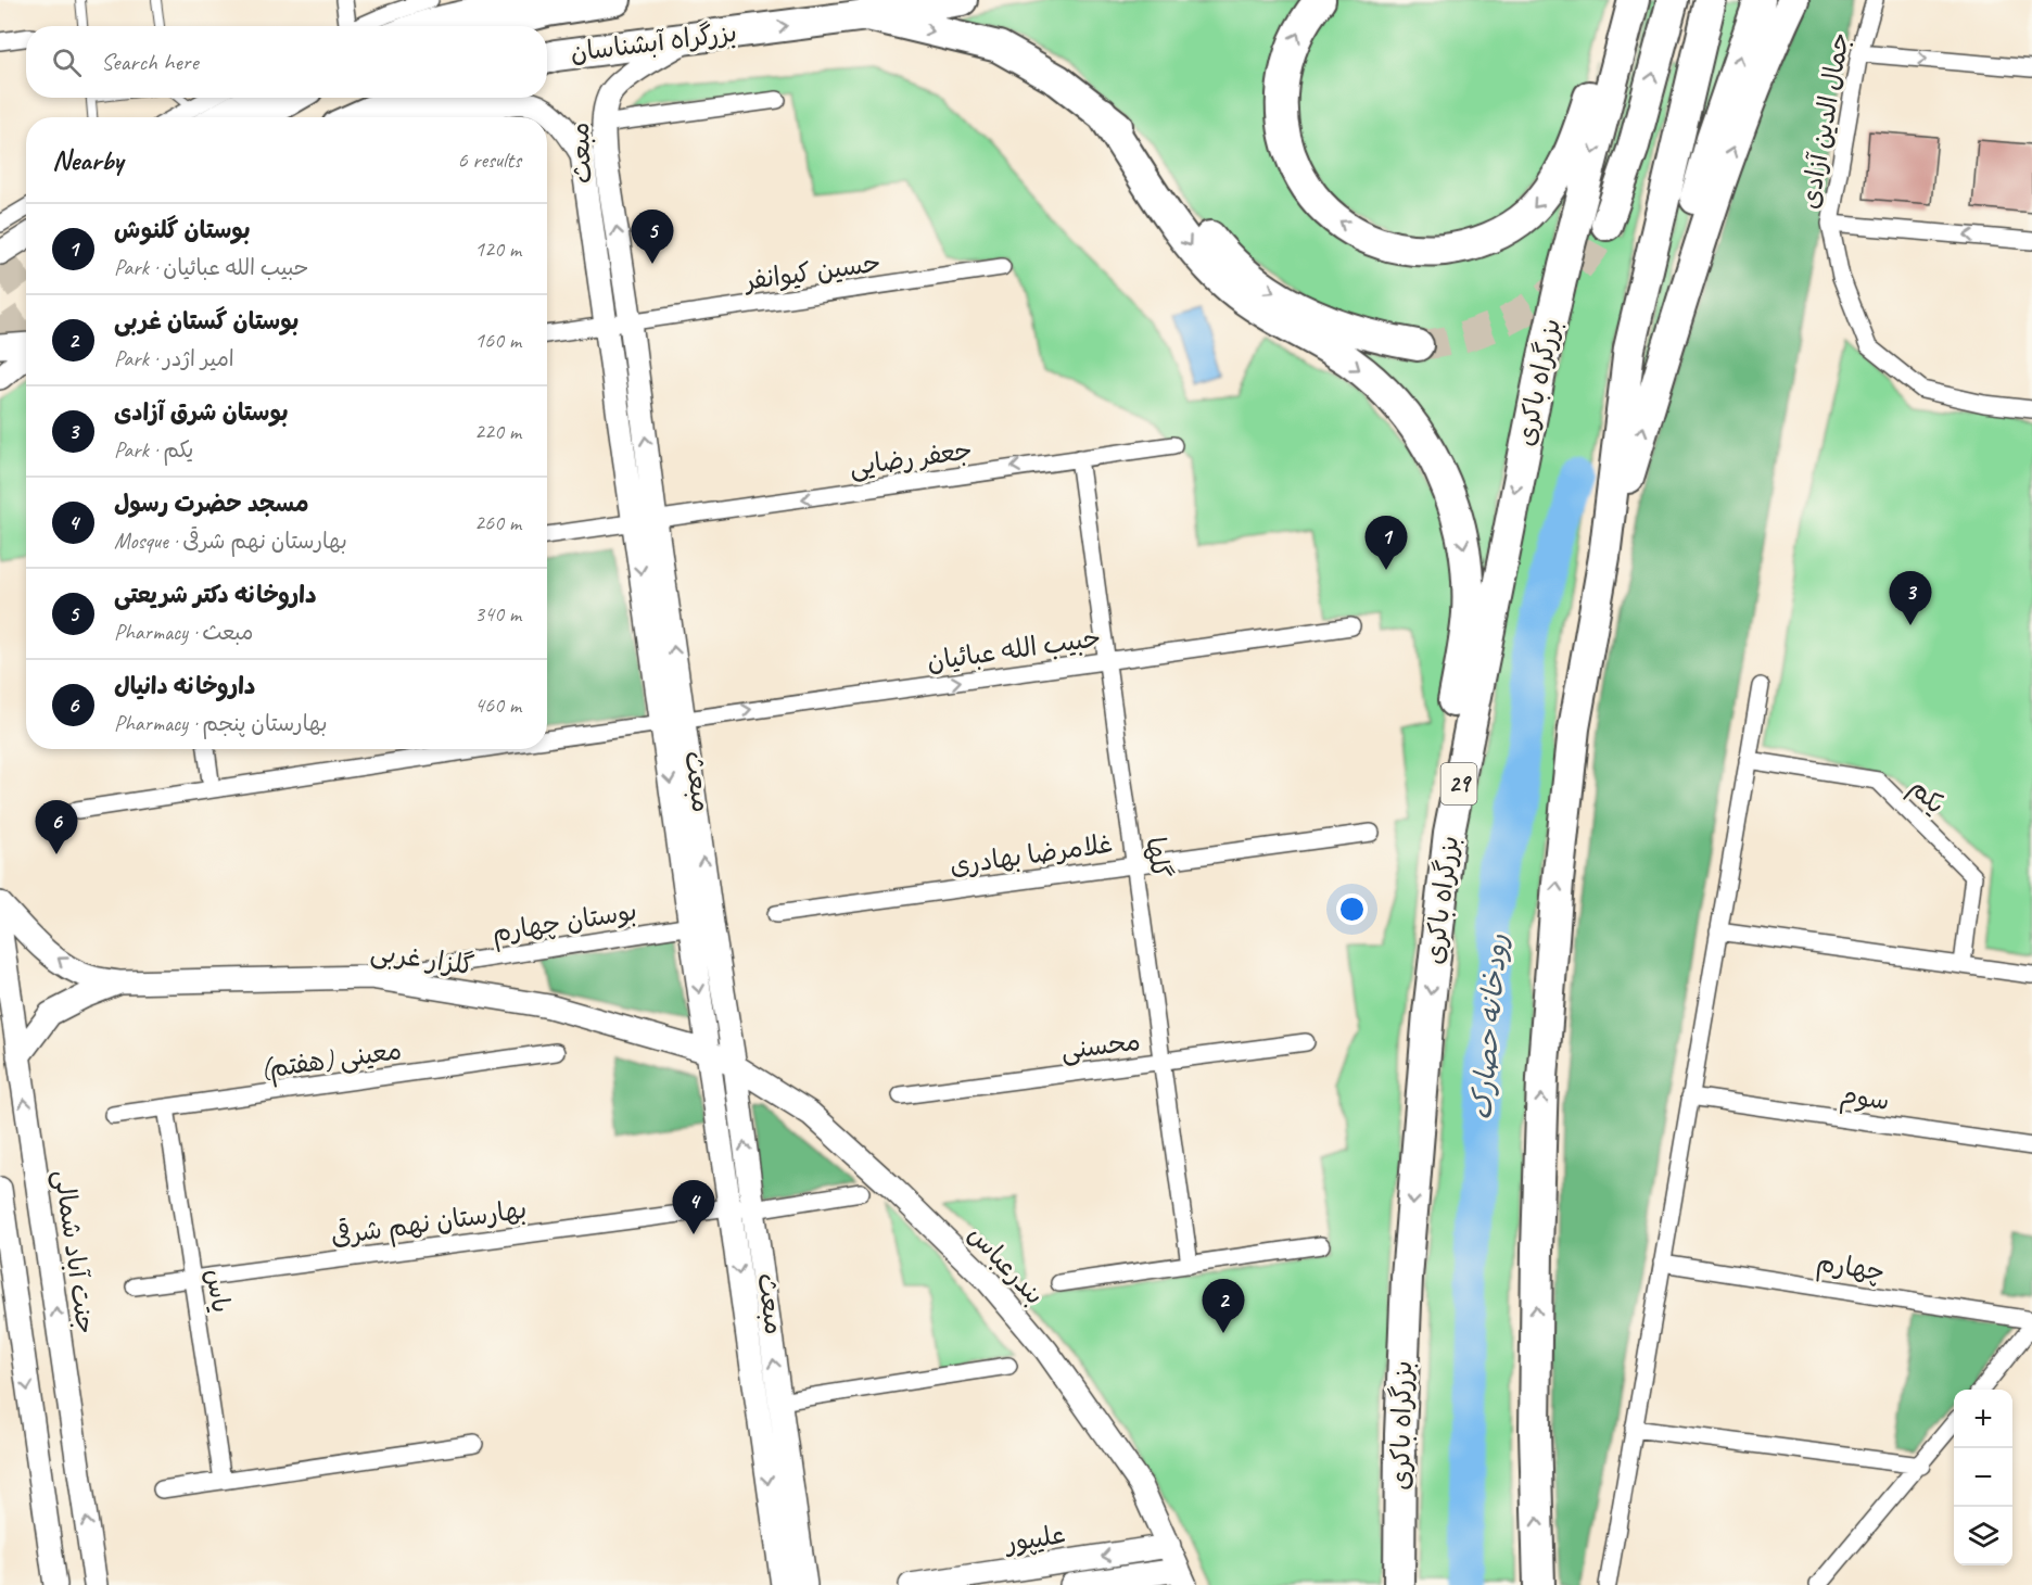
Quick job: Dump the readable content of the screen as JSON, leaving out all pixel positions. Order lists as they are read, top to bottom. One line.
{"streets":{"highway":["بزرگراه آبشناسان","بزرگراه باکری","29"],"street":["جمال الدین آزادی","مبعث","حسین کیوانفر","جعفر رضایی","حبیب الله عبائیان","یکم","غلامرضا بهادری","گلها","بوستان چهارم","گلزار غربی","محسنی","معینی (هفتم)","سوم","بهارستان نهم شرقی","جنت آباد شمالی","بندرعباس","چهارم","یاس","علیپور"]},"crossings":[["بزرگراه آبشناسان","مبعث"],["مبعث","حسین کیوانفر"],["مبعث","جعفر رضایی"],["مبعث","حبیب الله عبائیان"],["مبعث","بوستان چهارم"],["مبعث","گلزار غربی"],["مبعث","بهارستان نهم شرقی"],["مبعث","بندرعباس"],["جعفر رضایی","گلها"],["حبیب الله عبائیان","گلها"],["غلامرضا بهادری","گلها"],["گلها","محسنی"],["بوستان چهارم","گلزار غربی"],["گلزار غربی","جنت آباد شمالی"],["گلزار غربی","بندرعباس"],["معینی (هفتم)","یاس"],["بهارستان نهم شرقی","یاس"],["بندرعباس","علیپور"]],"one_way":["جعفر رضایی","حبیب الله عبائیان"],"water":["رودخانه حصارک"],"page":{"search":"Search here","heading":["Nearby","6 results"],"list":[{"mark":"1","name":"بوستان گلنوش","note":"Park · حبیب الله عبائیان","value":"120 m"},{"mark":"2","name":"بوستان گستان غربی","note":"Park · امیر اژدر","value":"160 m"},{"mark":"3","name":"بوستان شرق آزادی","note":"Park · یکم","value":"220 m"},{"mark":"4","name":"مسجد حضرت رسول","note":"Mosque · بهارستان نهم شرقی","value":"260 m"},{"mark":"5","name":"داروخانه دکتر شریعتی","note":"Pharmacy · مبعث","value":"340 m"},{"mark":"6","name":"داروخانه دانیال","note":"Pharmacy · بهارستان پنجم","value":"460 m"}],"pins":["5","1","3","6","4","2"],"map_buttons":["+","−"]}}
